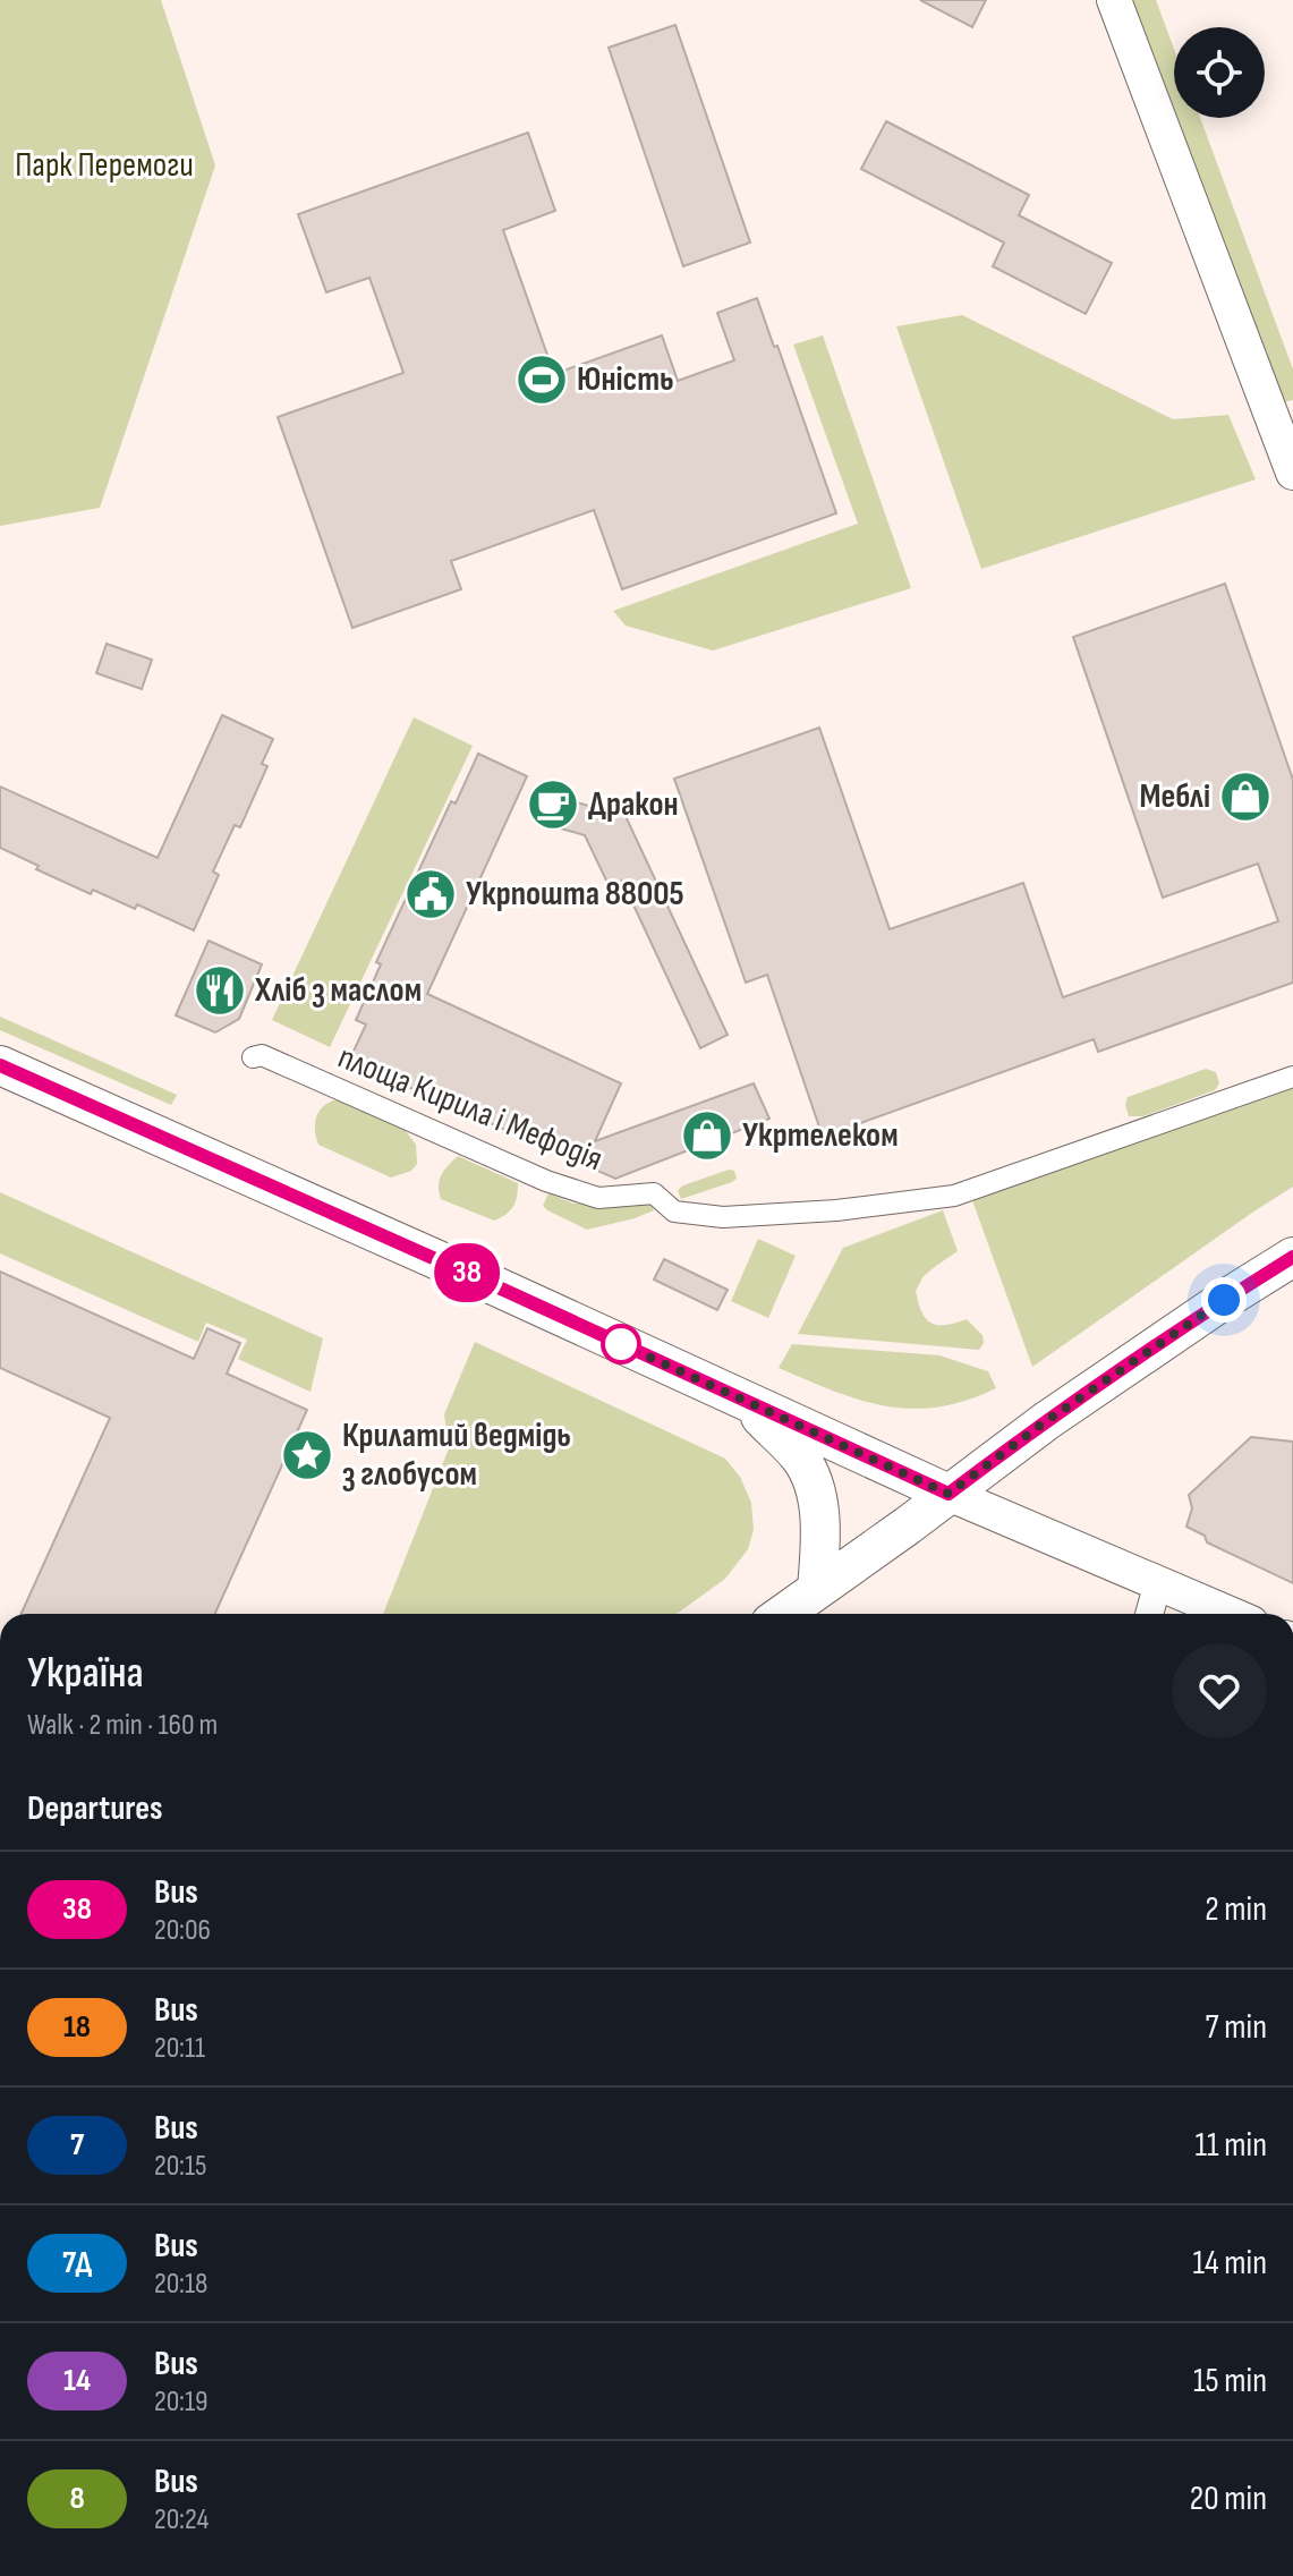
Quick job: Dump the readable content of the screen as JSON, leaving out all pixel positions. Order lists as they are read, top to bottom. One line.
{"streets":{"street":["площа Кирила і Мефодія"]},"parks":["Парк Перемоги"],"places":{"sports":["Юність"],"shop":["Меблi","Укртелеком"],"cafe":["Дракон"],"public building":["Укрпошта 88005"],"restaurant":["Хліб з маслом"],"place":["Крилатий ведмідь з глобусом"]},"lines":["bus line 38"],"page":{"on_map":"38","heading":[["Україна","Walk · 2 min · 160 m"],"Departures"],"list":[{"mark":"38","name":"Bus","note":"20:06","value":"2 min"},{"mark":"18","name":"Bus","note":"20:11","value":"7 min"},{"mark":"7","name":"Bus","note":"20:15","value":"11 min"},{"mark":"7Д","name":"Bus","note":"20:18","value":"14 min"},{"mark":"14","name":"Bus","note":"20:19","value":"15 min"},{"mark":"8","name":"Bus","note":"20:24","value":"20 min"}]}}
